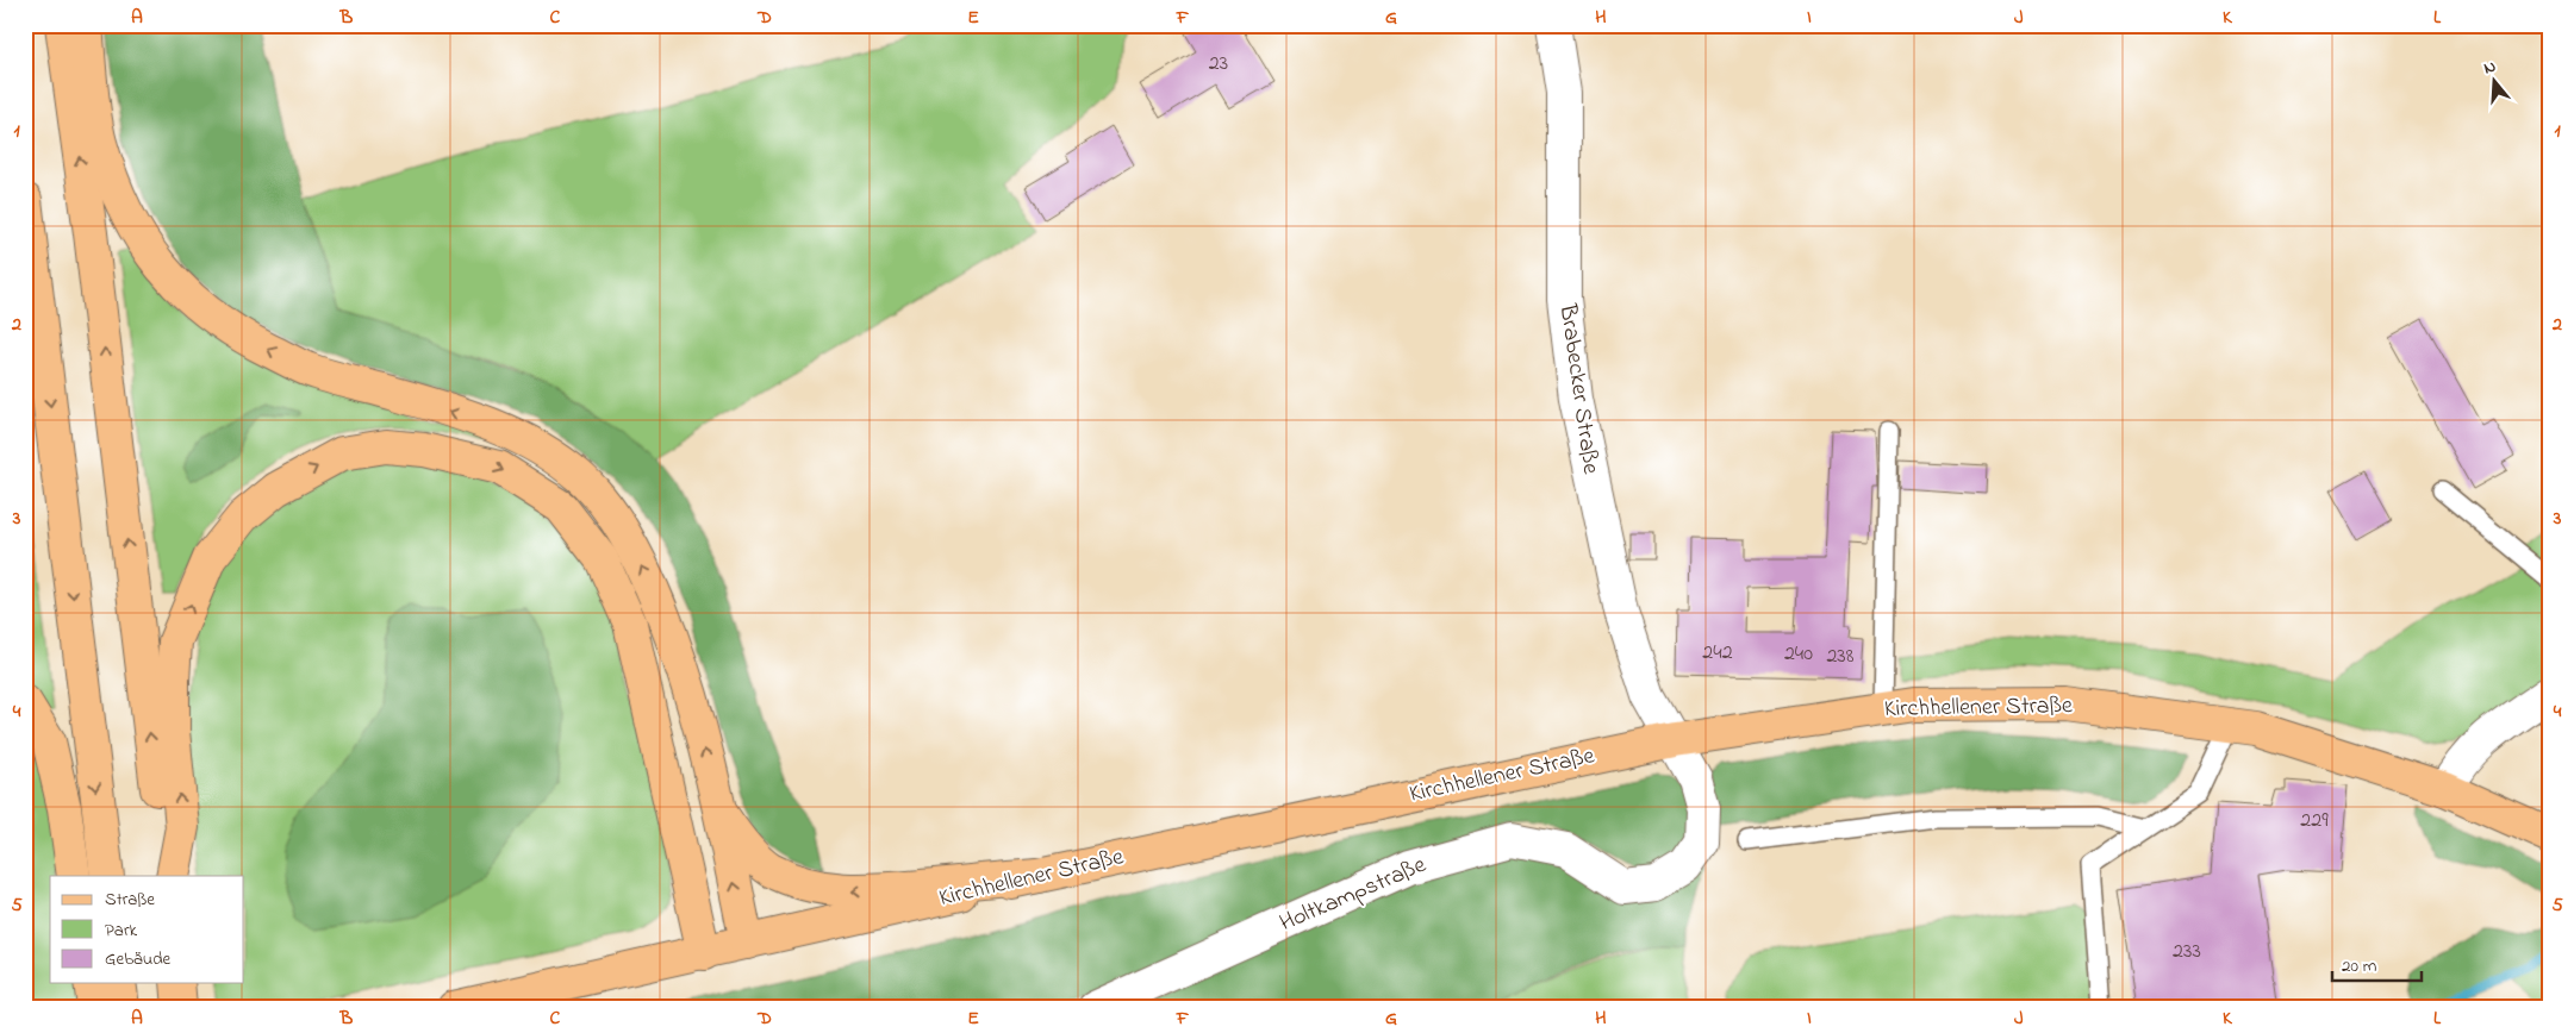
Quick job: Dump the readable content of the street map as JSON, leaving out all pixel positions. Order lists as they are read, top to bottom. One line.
{"streets":{"main road":["Kirchhellener Straße"],"street":["Brabecker Straße","Holtkampstraße"]},"crossings":[["Brabecker Straße","Kirchhellener Straße"],["Brabecker Straße","Holtkampstraße"],["Kirchhellener Straße","Holtkampstraße"]],"house_numbers":["23","242","240","238","229","233"],"legend":["Straße","Park","Gebäude"],"scale_bar":"20 m","north":"top","grid":{"columns":["A","B","C","D","E","F","G","H","I","J","K","L"],"rows":["1","2","3","4","5"]}}
